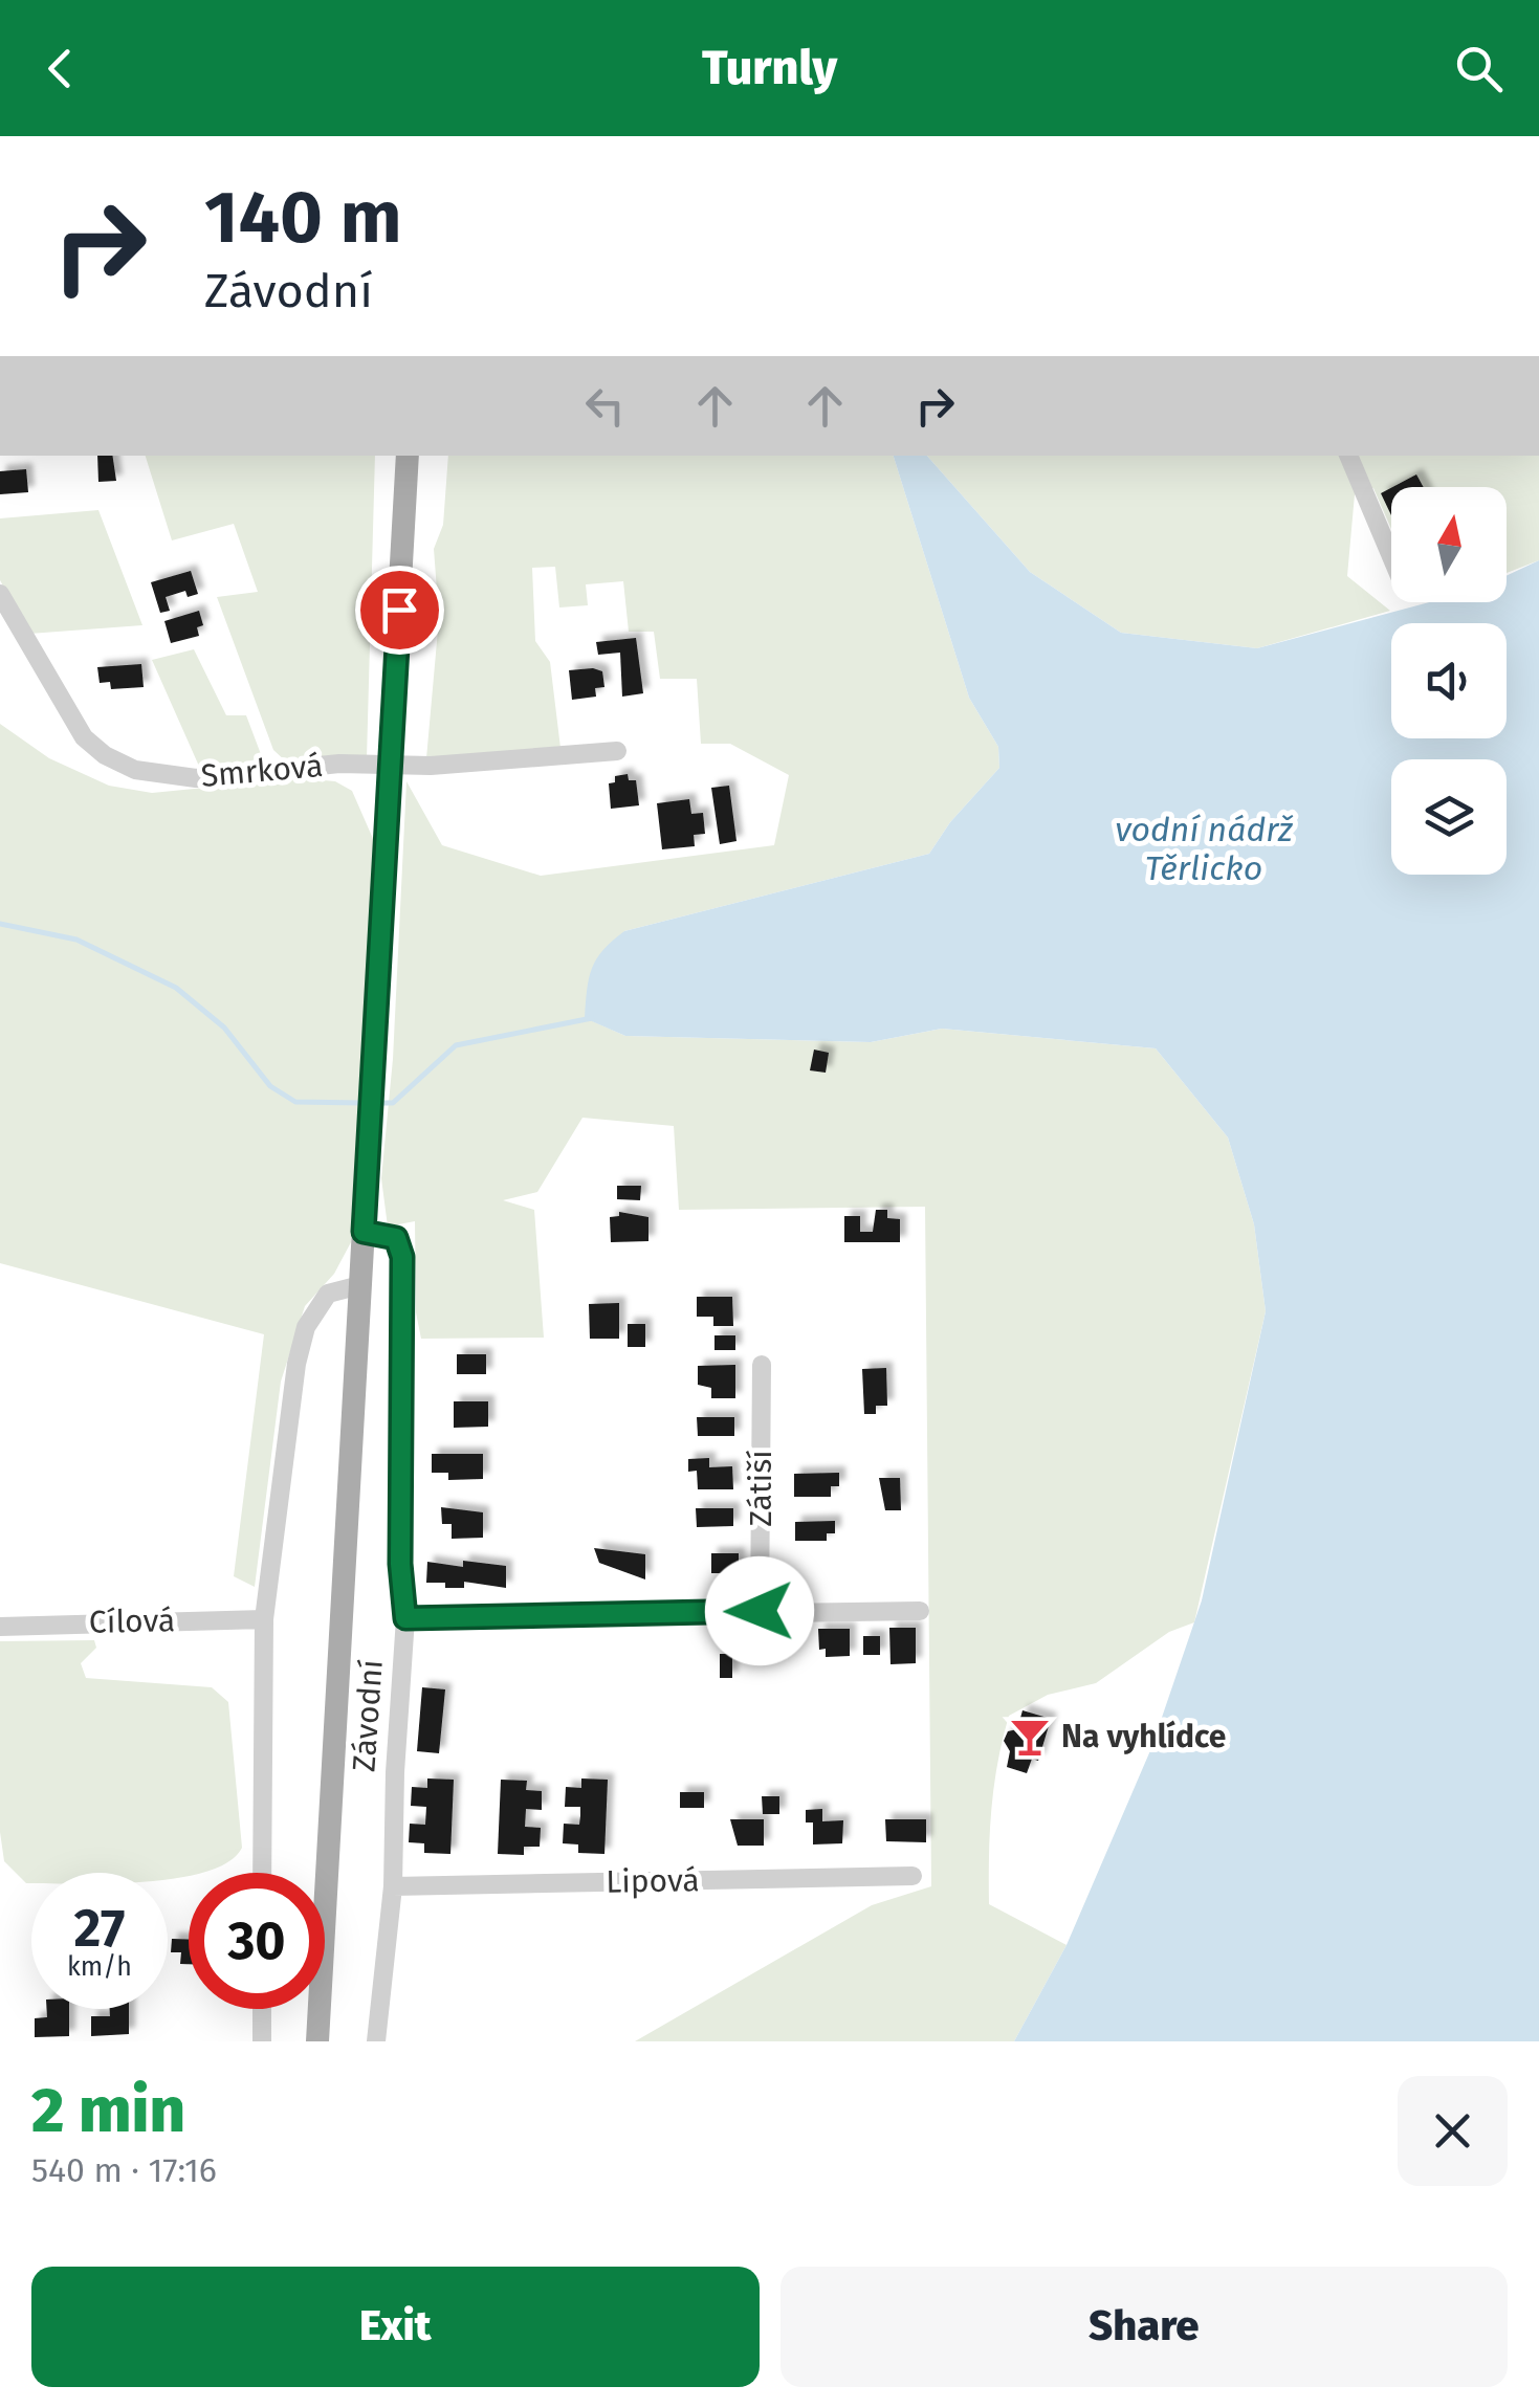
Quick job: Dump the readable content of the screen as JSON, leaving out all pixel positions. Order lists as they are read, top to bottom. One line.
{"streets":{"main road":["Závodní"],"street":["Smrková","Zátiší","Cílová","Lipová"]},"crossings":[["Smrková","Závodní"],["Závodní","Lipová"]],"water":["vodní nádrž Těrlicko"],"places":{"bar":["Na vyhlídce"]},"north":"top","page":{"header":"Turnly","turn":["140 m","Závodní"],"speed":"27 km/h","limit":"30","heading":["2 min","540 m · 17:16"],"buttons":["Exit","Share"]}}
